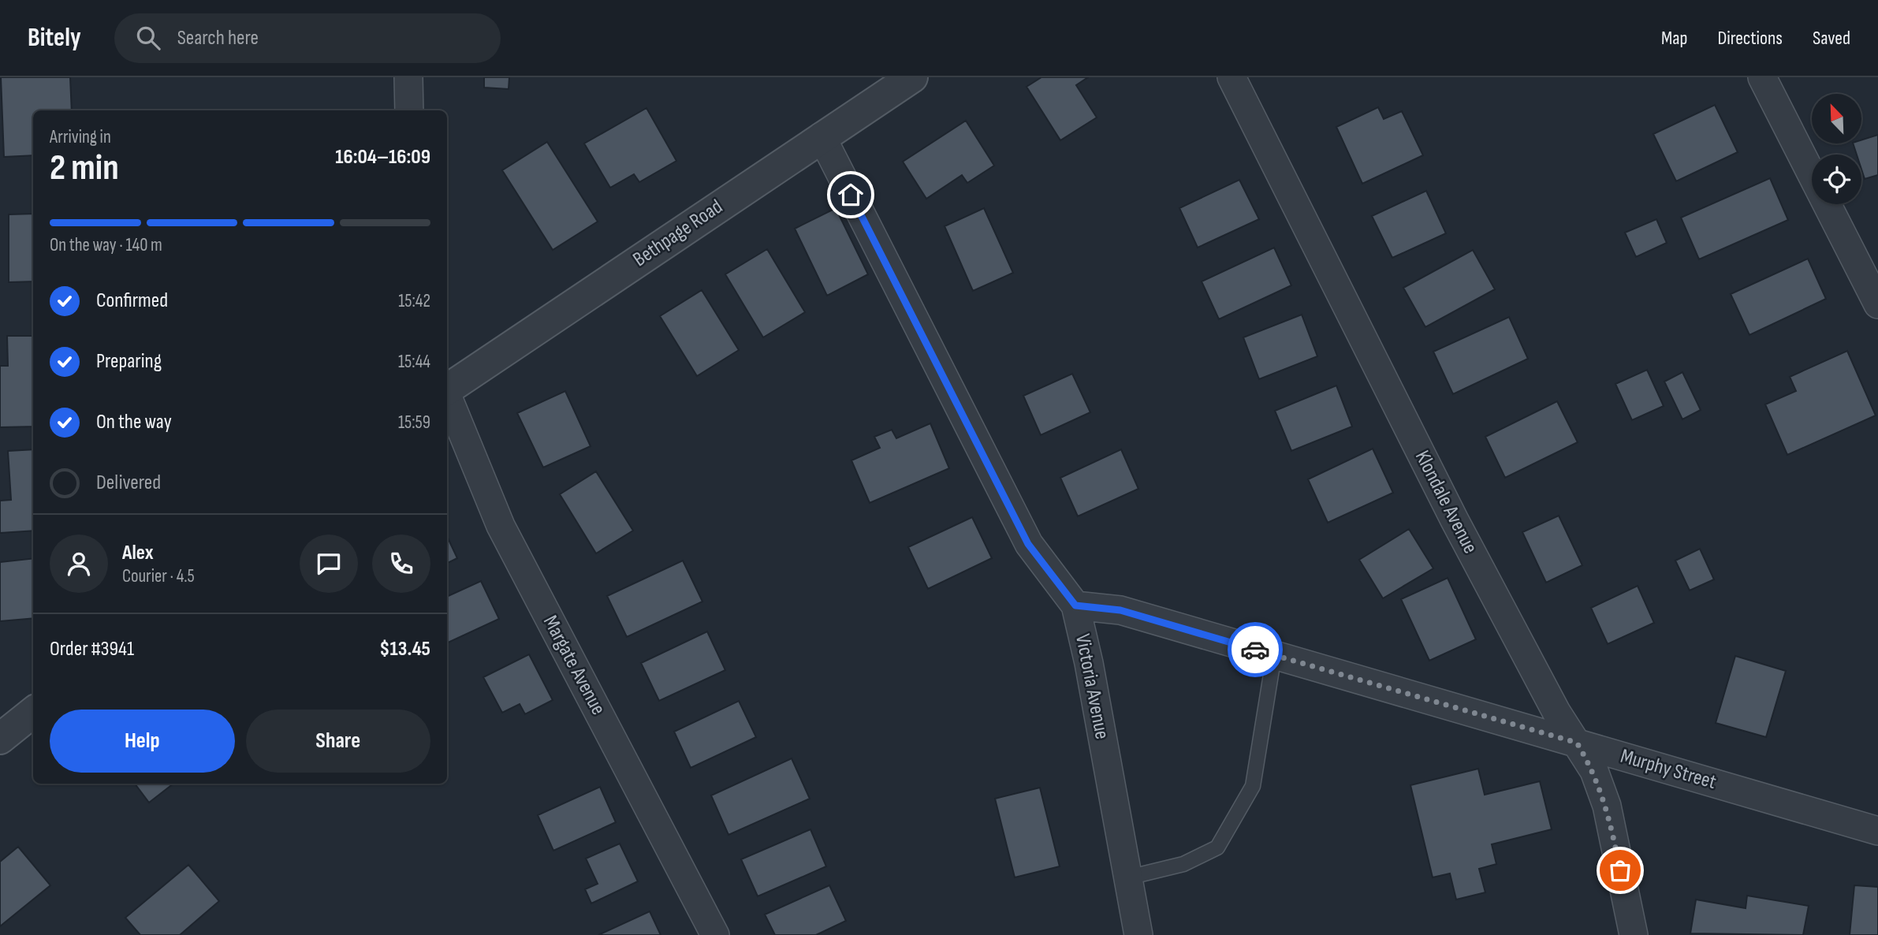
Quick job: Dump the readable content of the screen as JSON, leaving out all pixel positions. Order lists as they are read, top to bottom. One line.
{"streets":{"street":["Bethpage Road","Klondale Avenue","Margate Avenue","Victoria Avenue","Murphy Street"]},"crossings":[["Bethpage Road","Victoria Avenue"],["Klondale Avenue","Murphy Street"],["Victoria Avenue","Murphy Street"]],"north":"top left","page":{"header":"Bitely","search":"Search here","nav":["Map","Directions","Saved"],"heading":["2 min","Arriving in","16:04–16:09"],"panel":["Alex","Courier · 4.5","Order #3941","$13.45"],"bar":"On the way · 140 m","list":[["Confirmed","15:42"],["Preparing","15:44"],["On the way","15:59"],"Delivered"],"buttons":["Help","Share"]}}
